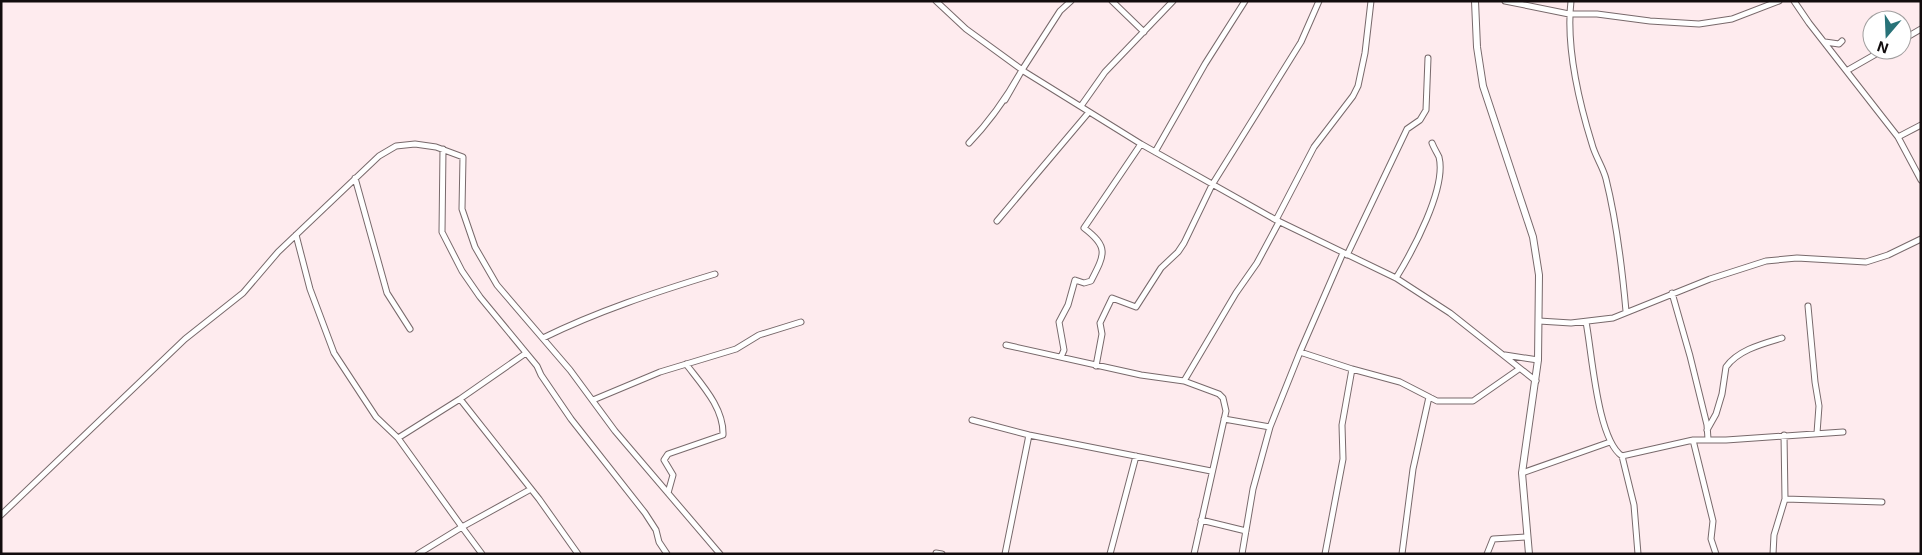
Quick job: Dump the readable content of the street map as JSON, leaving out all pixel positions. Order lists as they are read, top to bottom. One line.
{"north":"bottom"}
